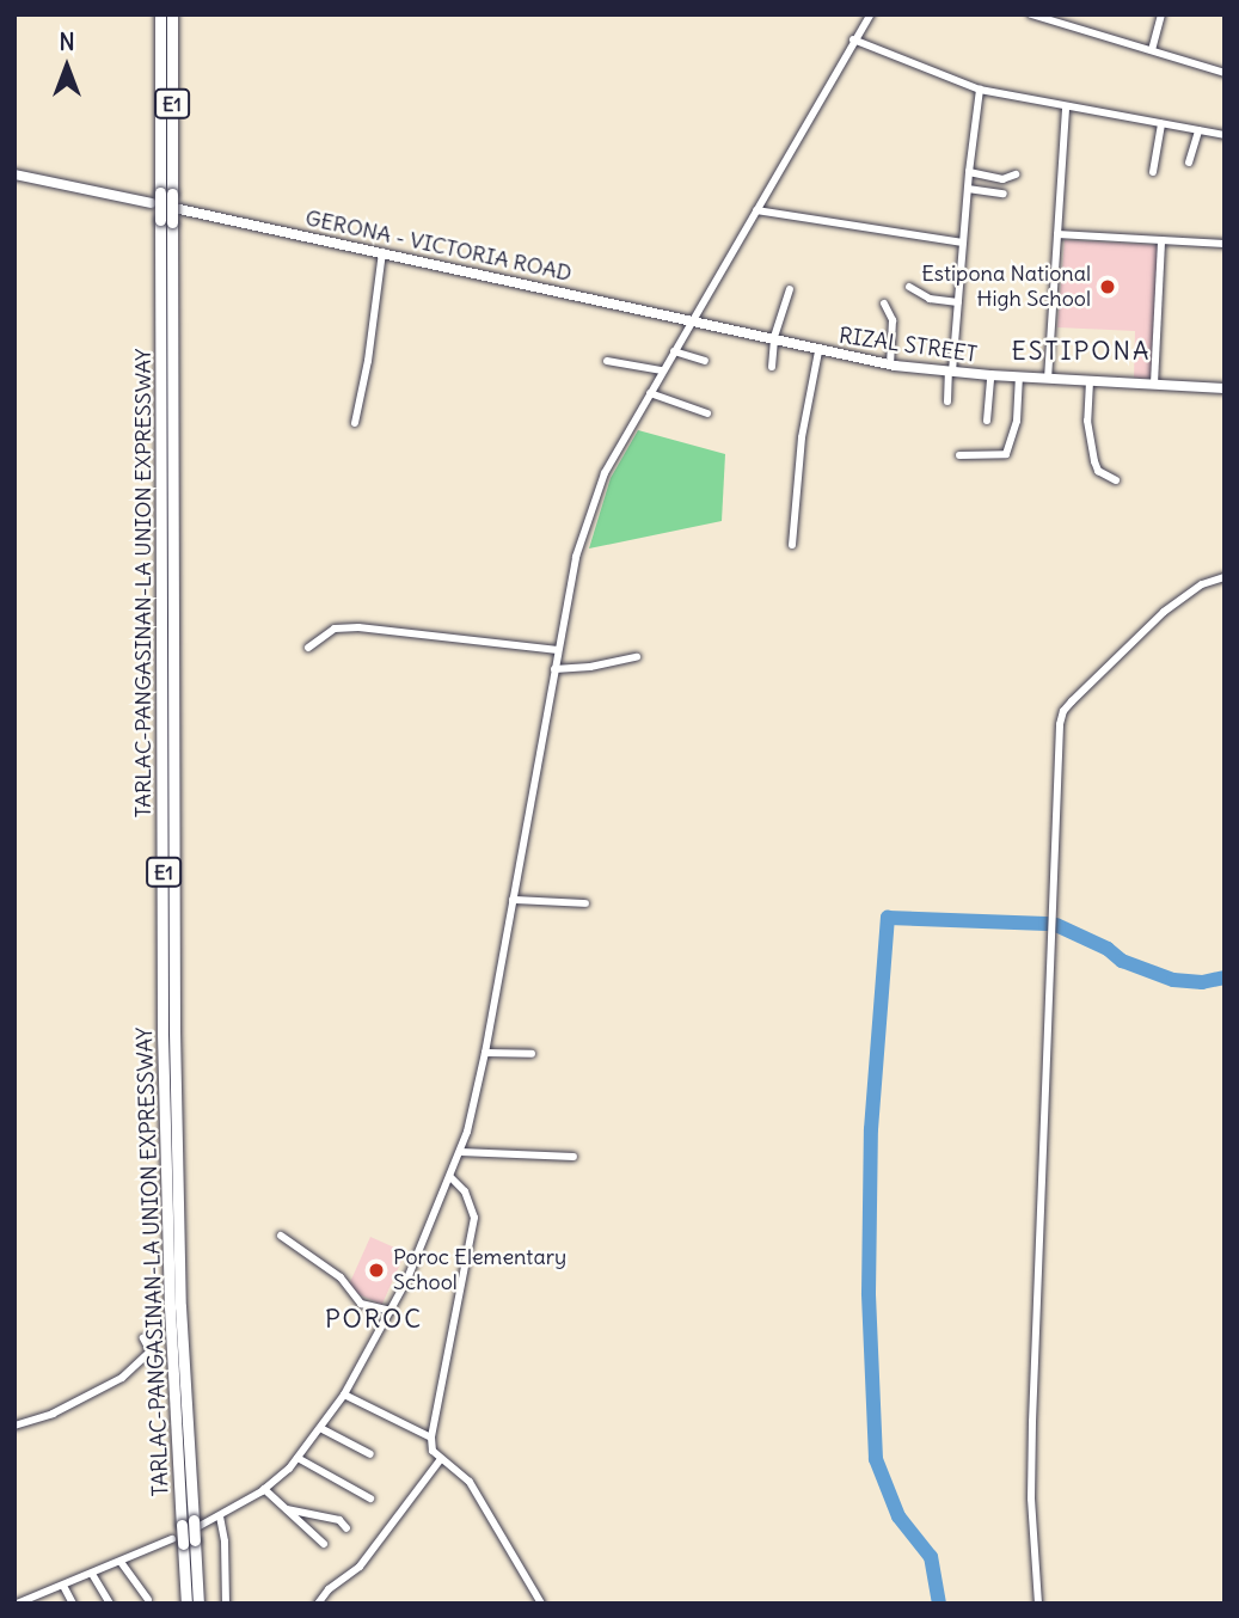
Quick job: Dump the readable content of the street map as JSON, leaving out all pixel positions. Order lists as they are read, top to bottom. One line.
{"streets":{"highway":["E1","TARLAC-PANGASINAN-LA UNION EXPRESSWAY"],"main road":["GERONA - VICTORIA ROAD","RIZAL STREET"]},"crossings":[["GERONA - VICTORIA ROAD","RIZAL STREET"]],"districts":["ESTIPONA","POROC"],"places":["Estipona National High School","Poroc Elementary School"],"north":"top"}
